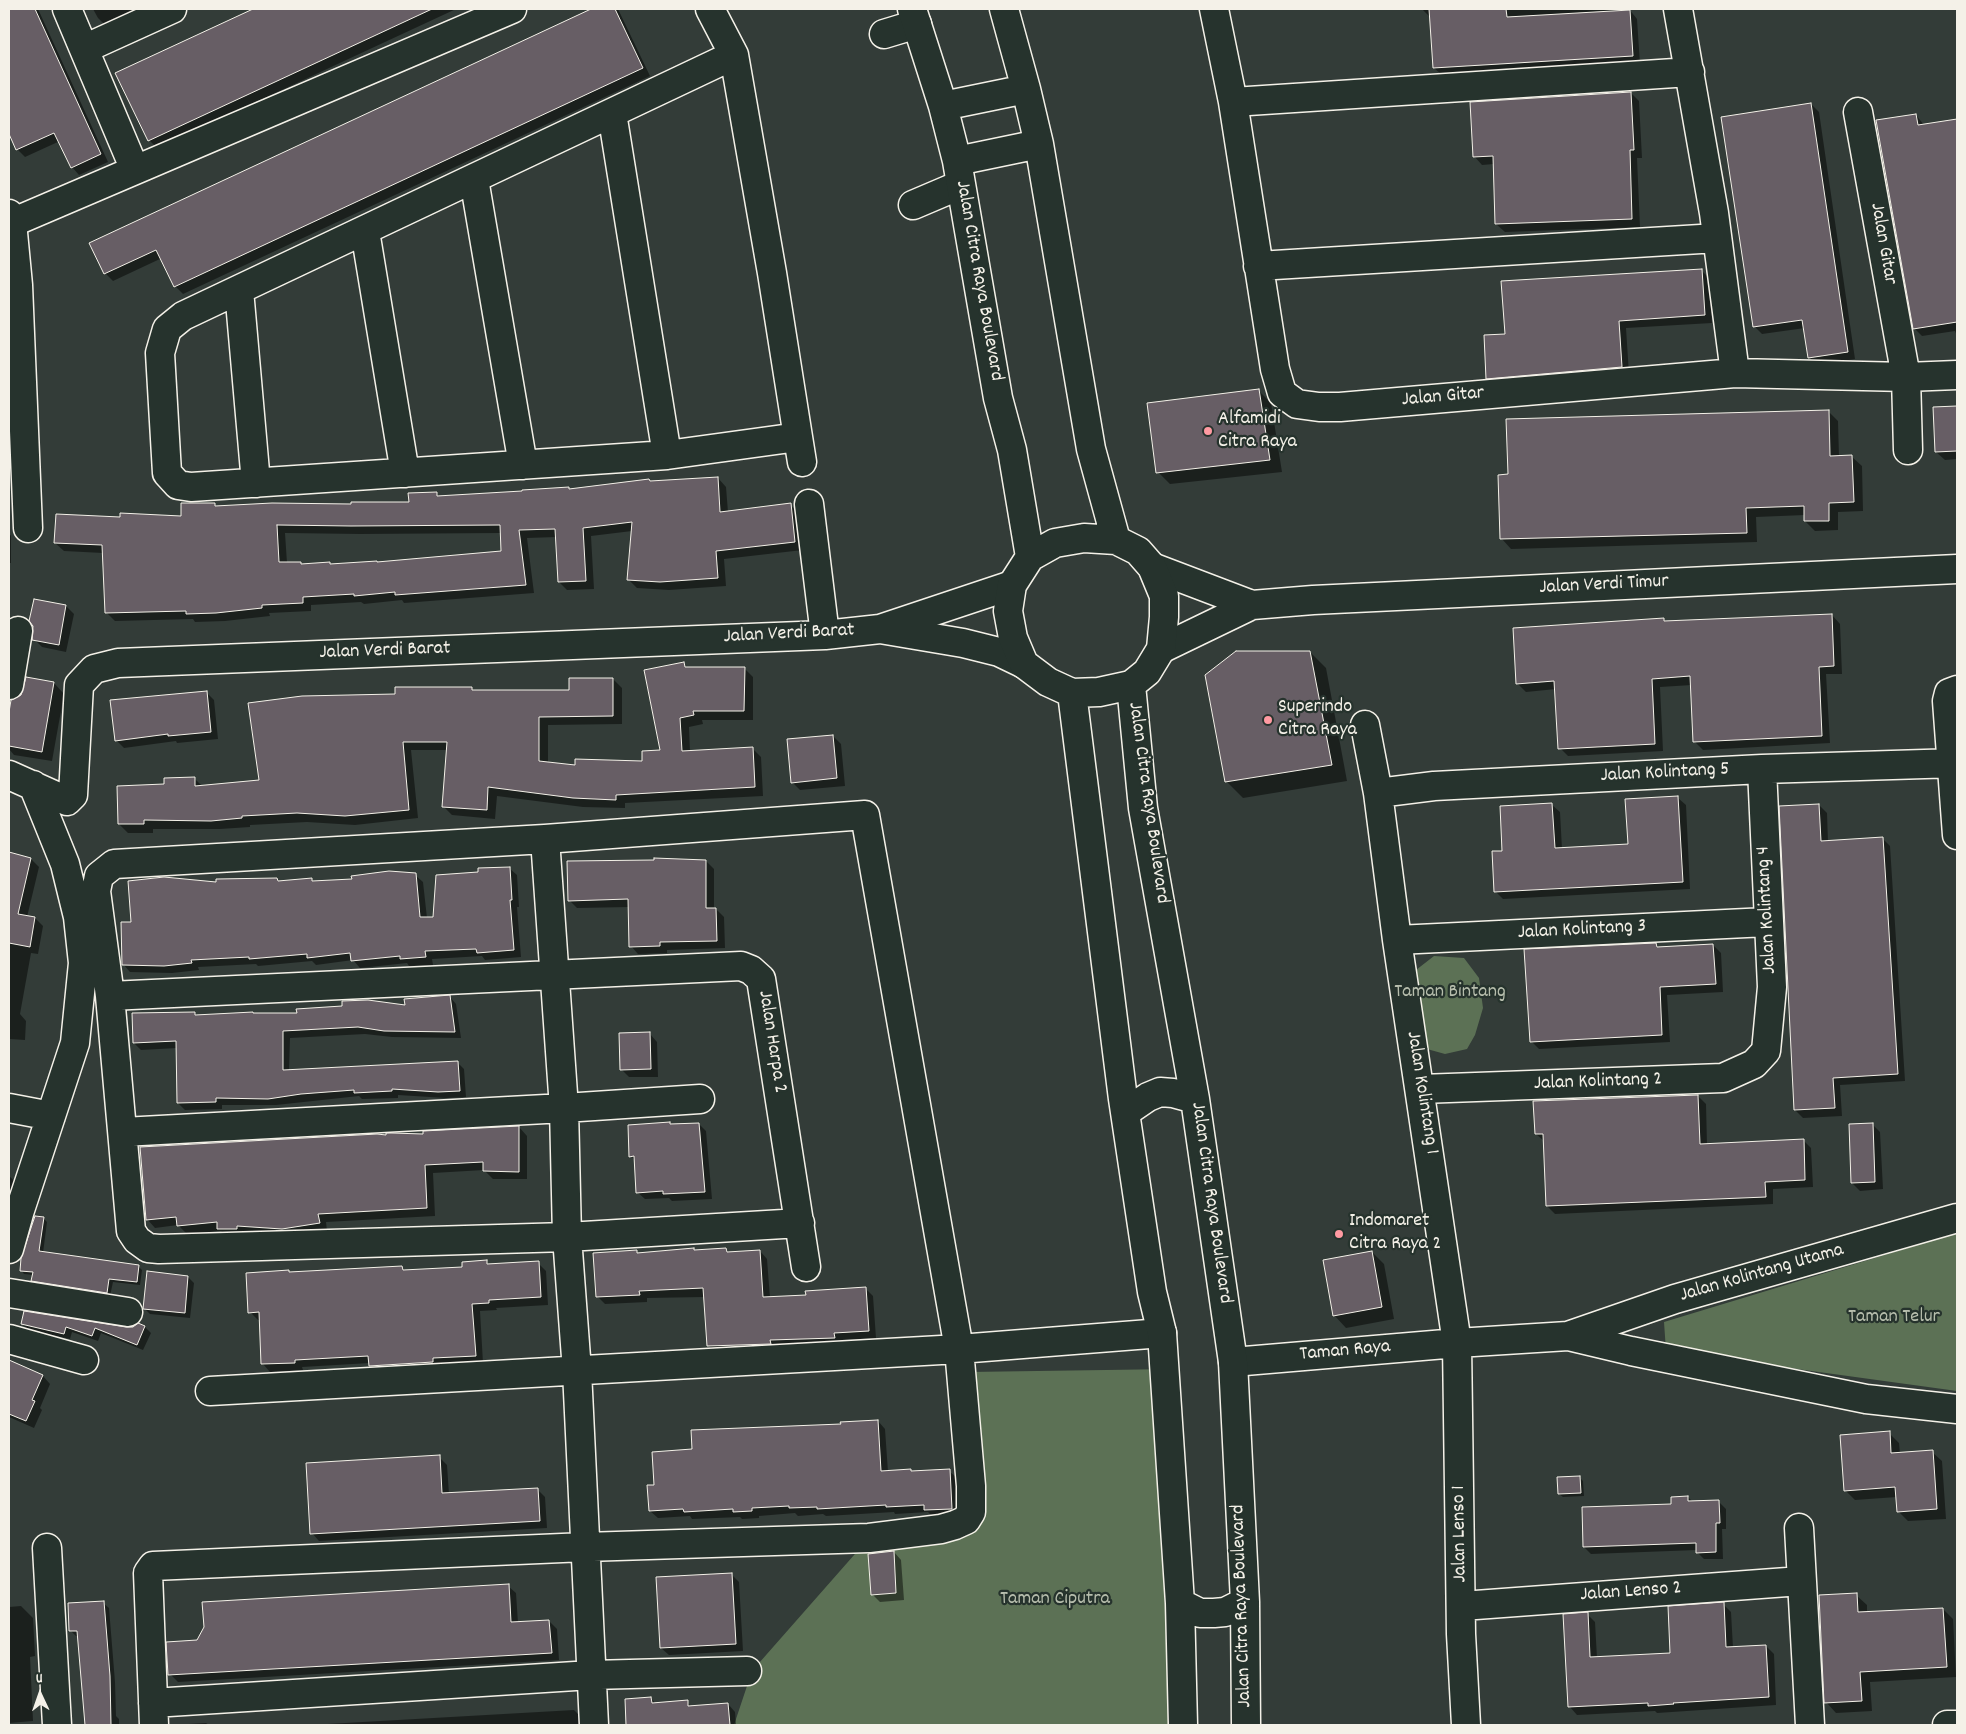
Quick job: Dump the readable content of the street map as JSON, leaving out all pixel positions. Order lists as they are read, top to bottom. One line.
{"streets":{"street":["Jalan Gitar","Jalan Citra Raya Boulevard","Jalan Verdi Timur","Jalan Verdi Barat","Jalan Kolintang 5","Jalan Kolintang 4","Jalan Kolintang 3","Jalan Harpa 2","Jalan Kolintang 2","Jalan Kolintang 1","Jalan Kolintang Utama","Taman Raya","Jalan Lenso 1","Jalan Lenso 2"]},"crossings":[["Jalan Citra Raya Boulevard","Jalan Verdi Timur"],["Jalan Citra Raya Boulevard","Jalan Verdi Barat"],["Jalan Citra Raya Boulevard","Taman Raya"],["Jalan Verdi Timur","Jalan Verdi Barat"],["Jalan Kolintang 5","Jalan Kolintang 4"],["Jalan Kolintang 5","Jalan Kolintang 1"],["Jalan Kolintang 4","Jalan Kolintang 3"],["Jalan Kolintang 4","Jalan Kolintang 2"],["Jalan Kolintang 3","Jalan Kolintang 1"],["Jalan Kolintang 2","Jalan Kolintang 1"],["Jalan Kolintang 1","Jalan Kolintang Utama"],["Jalan Kolintang 1","Taman Raya"],["Jalan Kolintang 1","Jalan Lenso 1"],["Jalan Kolintang Utama","Taman Raya"],["Jalan Kolintang Utama","Jalan Lenso 1"],["Taman Raya","Jalan Lenso 1"],["Jalan Lenso 1","Jalan Lenso 2"]],"parks":["Taman Bintang","Taman Telur","Taman Ciputra"],"places":["Alfamidi Citra Raya","Superindo Citra Raya","Indomaret Citra Raya 2"],"north":"top"}
